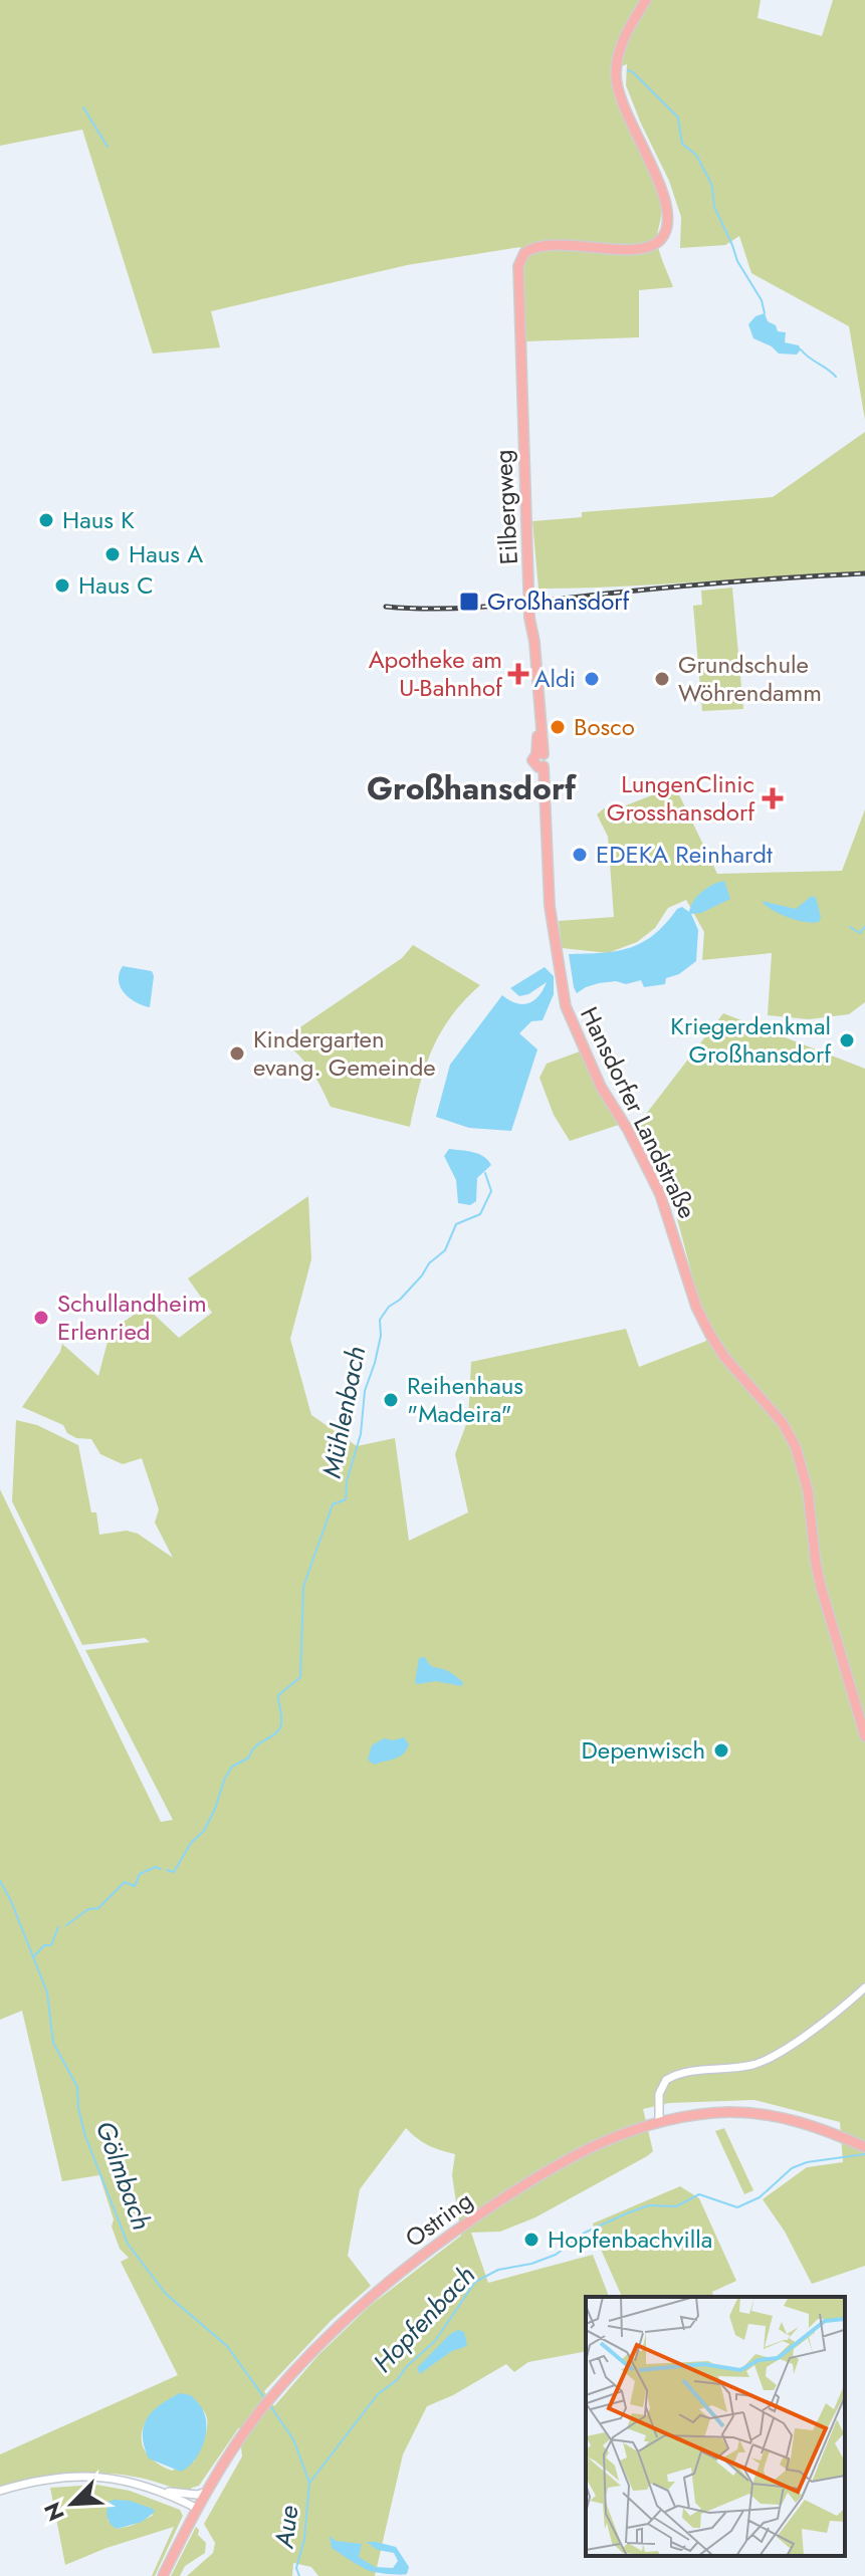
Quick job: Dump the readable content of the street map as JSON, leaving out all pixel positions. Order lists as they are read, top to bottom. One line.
{"streets":{"main road":["Eilbergweg","Hansdorfer Landstraße","Ostring"]},"crossings":[["Eilbergweg","Hansdorfer Landstraße"]],"districts":["Großhansdorf"],"water":["Mühlenbach","Gölmbach","Hopfenbach","Aue"],"places":{"other":["Haus K","Haus A","Haus C","Aldi","Grundschule Wöhrendamm","Bosco","EDEKA Reinhardt","Kriegerdenkmal Großhansdorf","Kindergarten evang. Gemeinde","Schullandheim Erlenried","Reihenhaus \"Madeira\"","Depenwisch","Hopfenbachvilla"],"transit":["Großhansdorf"],"health":["Apotheke am U-Bahnhof","LungenClinic Grosshansdorf"]},"north":"bottom left"}
